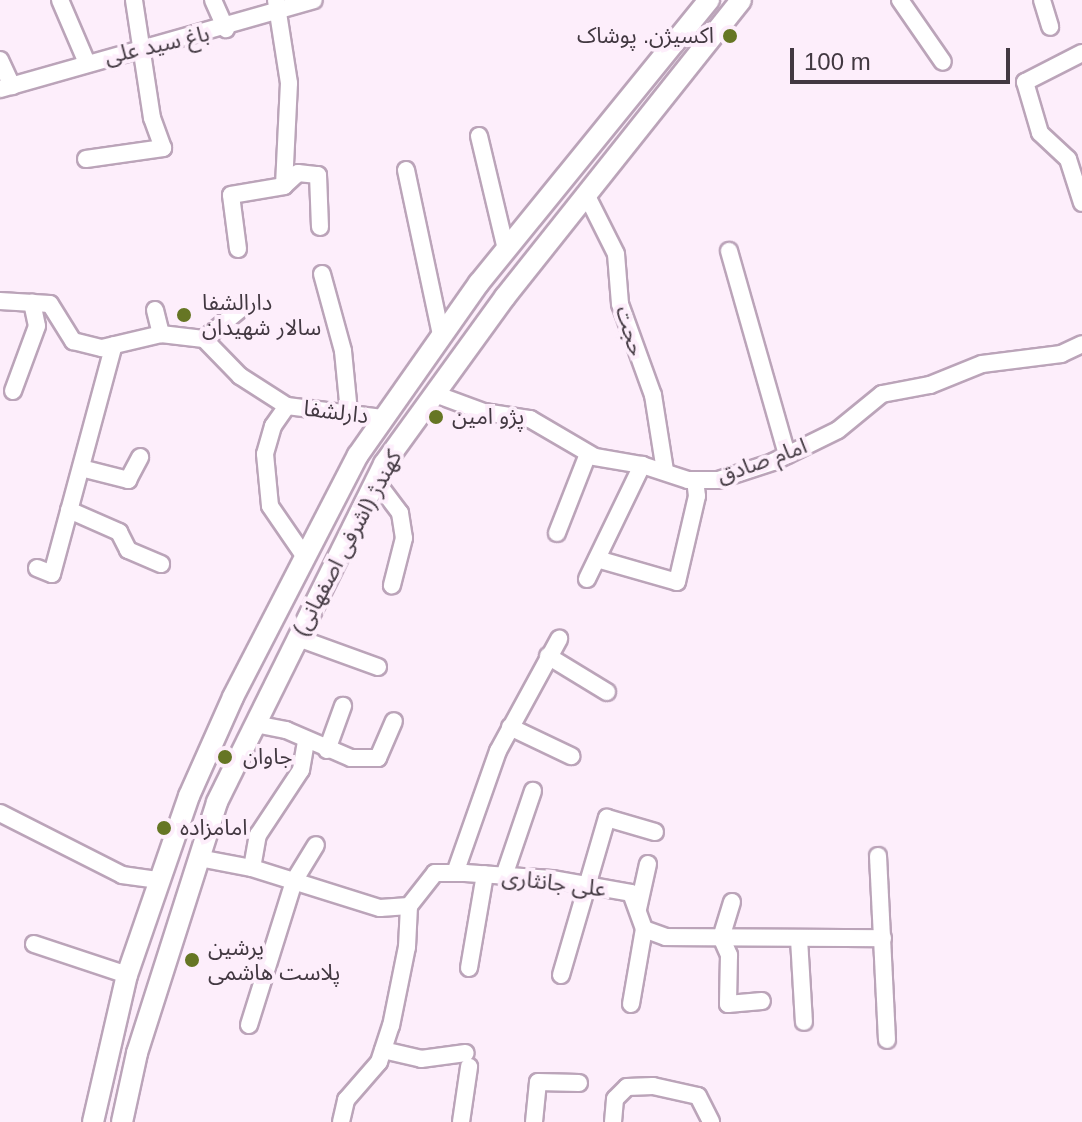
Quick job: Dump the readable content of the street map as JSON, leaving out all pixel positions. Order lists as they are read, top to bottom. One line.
{"streets":{"main road":["کهندژ (اشرفی اصفهانی)"],"street":["باغ سید علی","حجت","دارلشفا","امام صادق","علی جانثاری"]},"crossings":[["حجت","امام صادق"],["حجت","کهندژ (اشرفی اصفهانی)"],["دارلشفا","کهندژ (اشرفی اصفهانی)"],["امام صادق","کهندژ (اشرفی اصفهانی)"]],"places":["اکسیژن. پوشاک","دارالشفا سالار شهیدان","پژو امین","جاوان","امامزاده","پرشین پلاست هاشمی"],"scale_bar":"100 m"}
